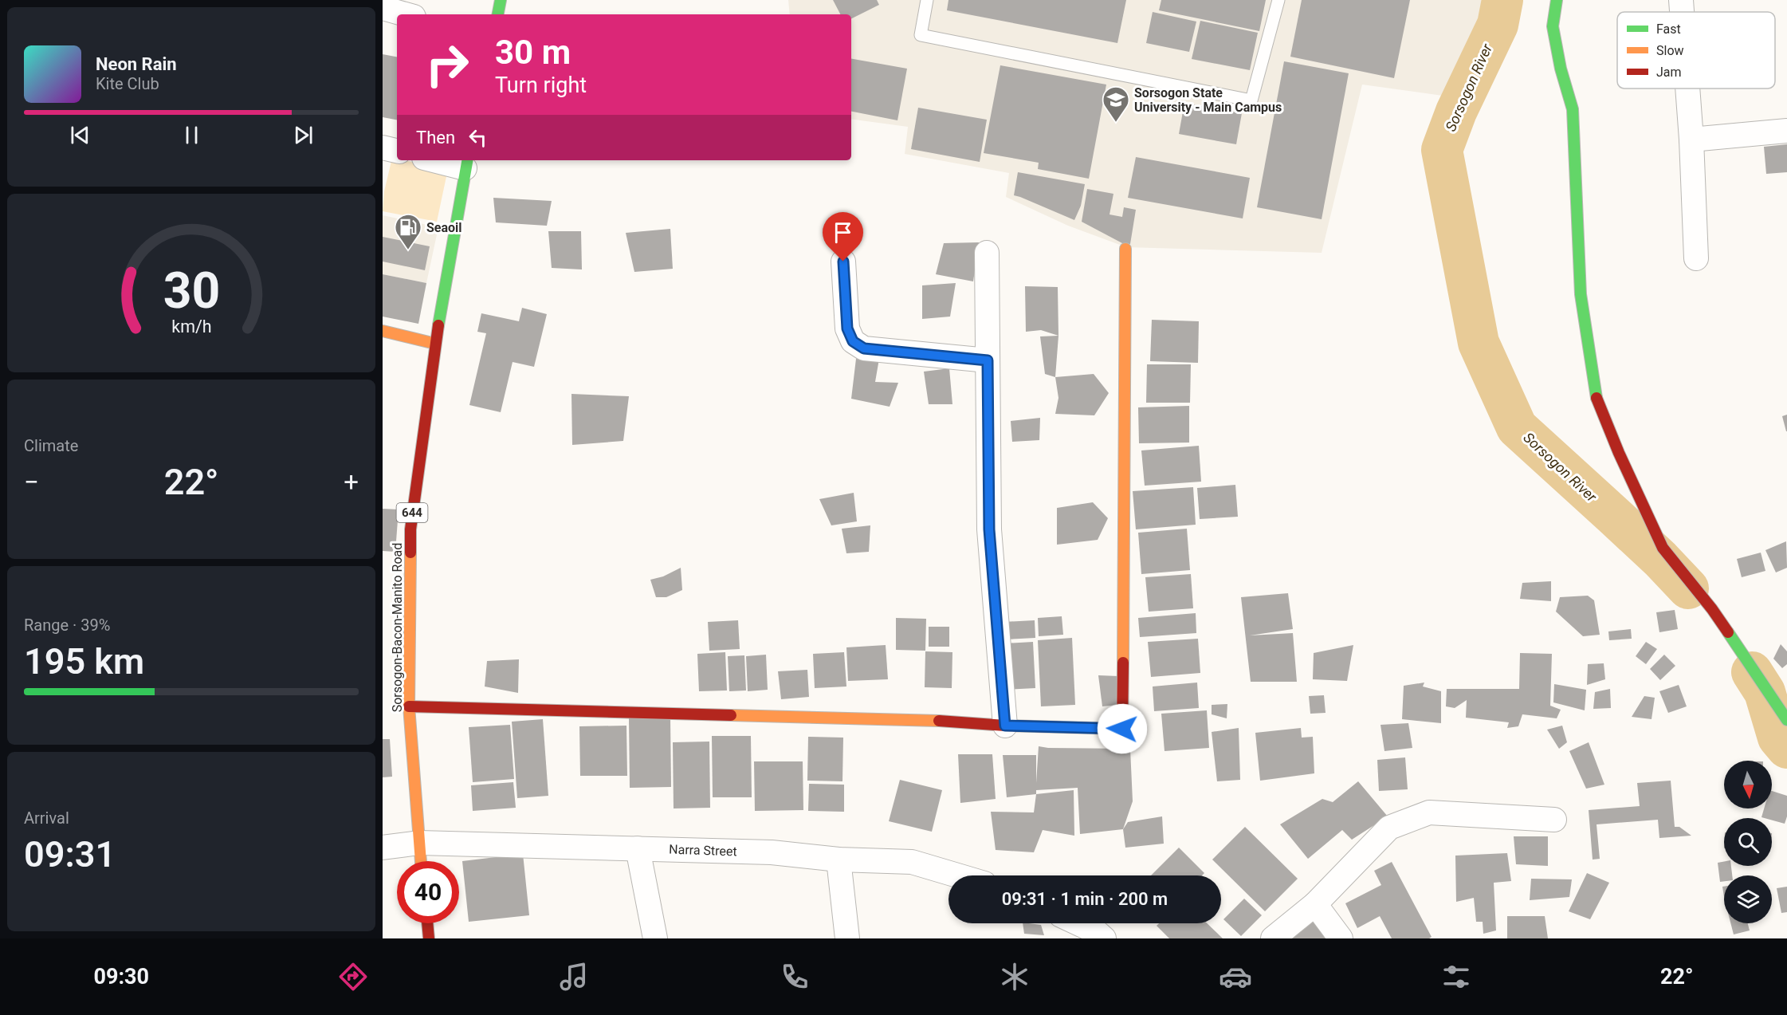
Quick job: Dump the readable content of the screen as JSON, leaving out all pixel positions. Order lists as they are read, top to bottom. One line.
{"streets":{"street":["644","Sorsogon-Bacon-Manito Road","Narra Street"]},"crossings":[["Sorsogon-Bacon-Manito Road","Narra Street"]],"water":["Sorsogon River"],"places":{"school or university":["Sorsogon State University - Main Campus"],"fuel station":["Seaoil"]},"legend":["Fast","Slow","Jam"],"north":"bottom","page":{"turn":["30 m","Turn right"],"song":["Neon Rain","Kite Club"],"then":"Then","tile":["Climate",["Range · 39%","195 km"],["Arrival","09:31"]],"heat":["−","22°","+"],"limit":"40","trip":"09:31 · 1 min · 200 m","tabs":["09:30","22°"],"gauge":["30","km/h"]}}
